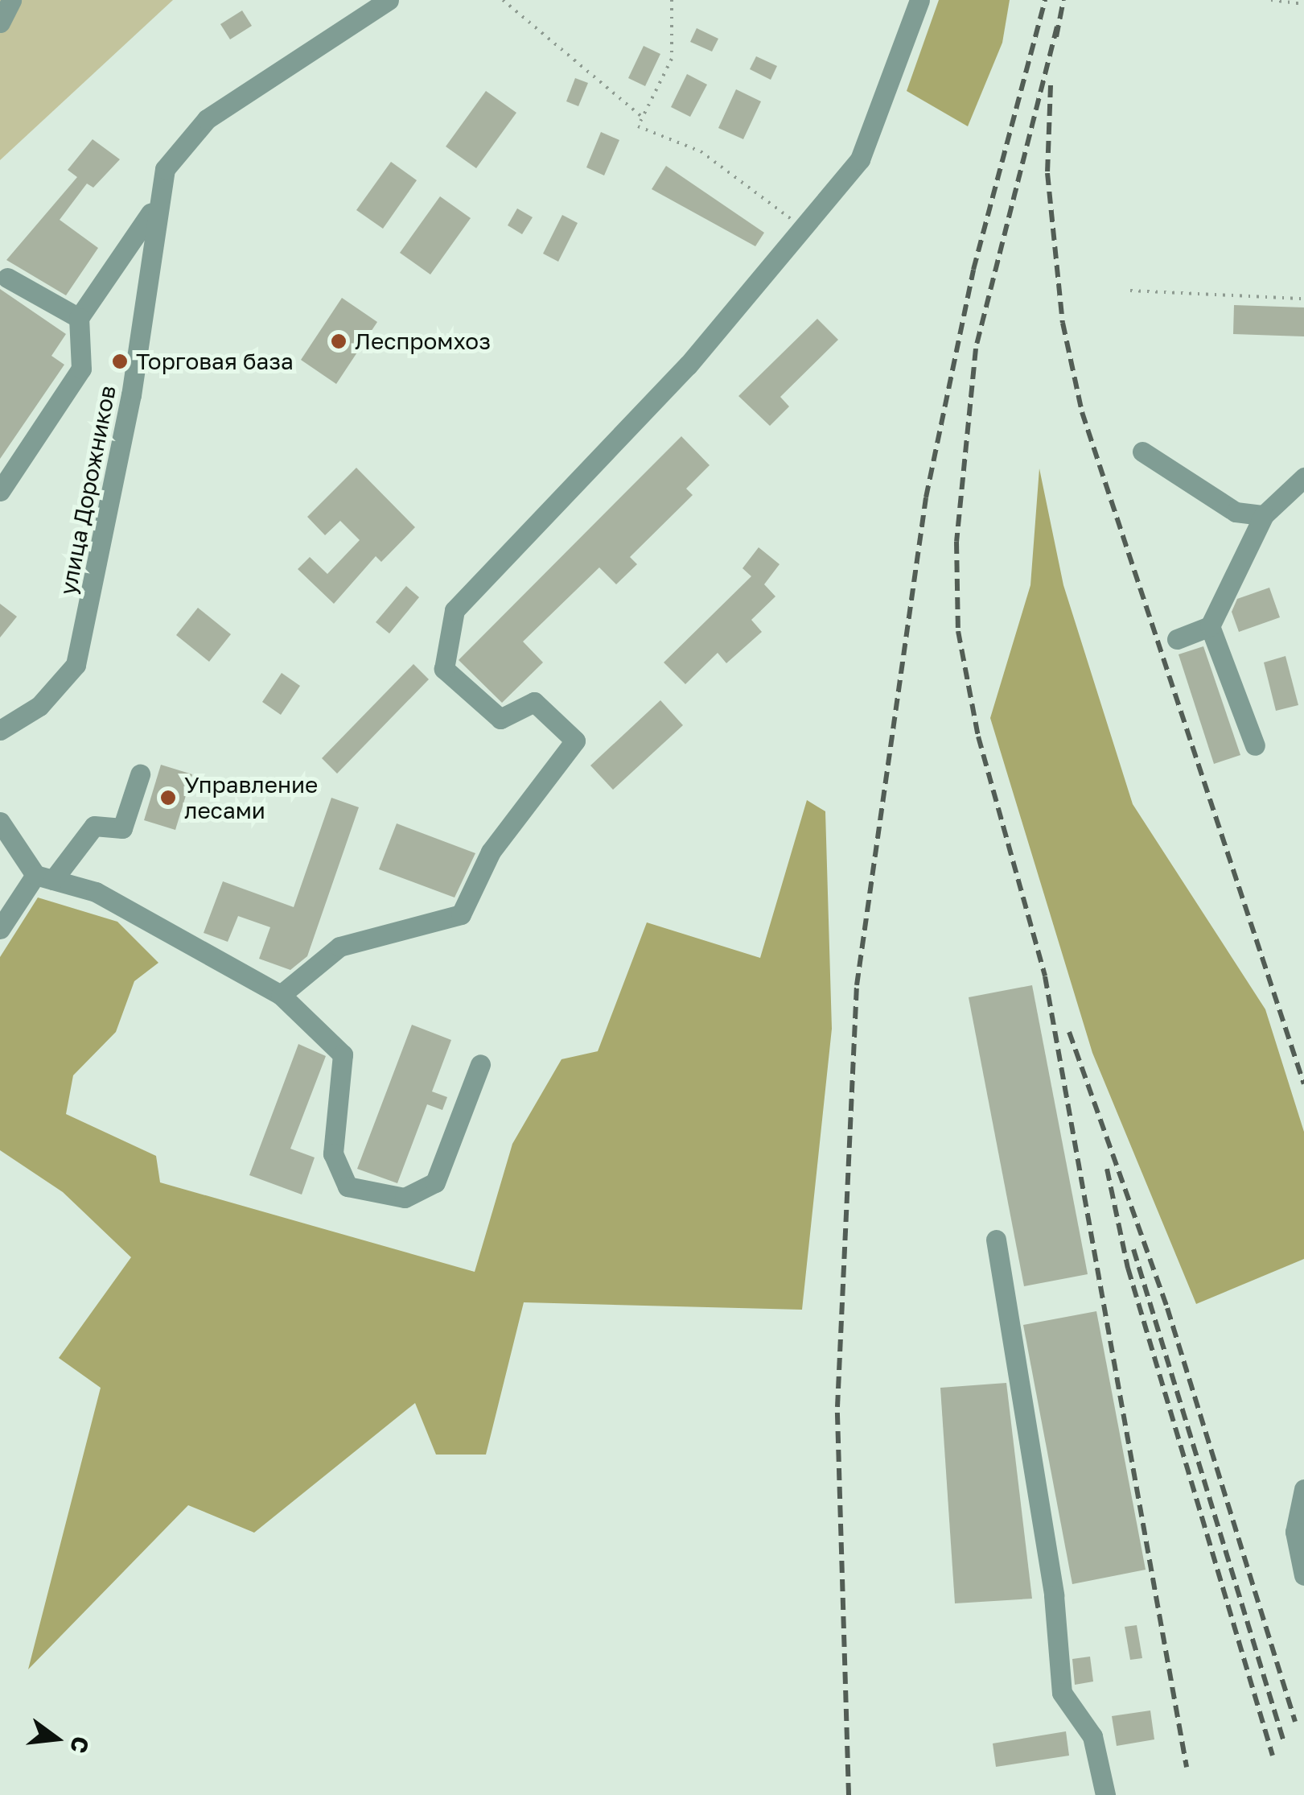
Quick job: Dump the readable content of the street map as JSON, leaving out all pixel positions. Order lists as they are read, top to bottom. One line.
{"streets":{"street":["улица Дорожников"]},"places":["Леспромхоз","Торговая база","Управление лесами"],"north":"right"}
